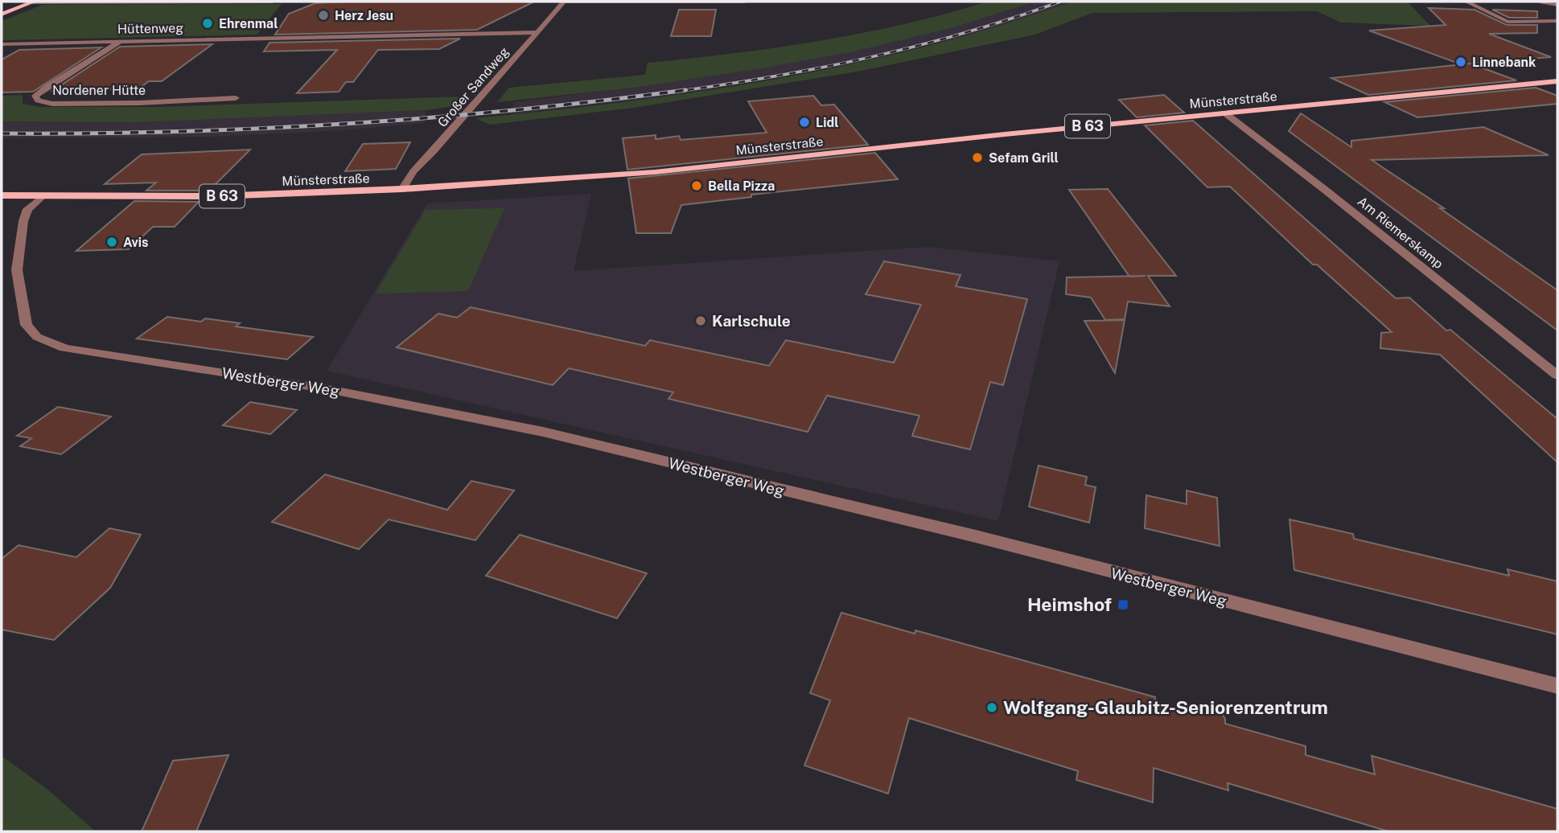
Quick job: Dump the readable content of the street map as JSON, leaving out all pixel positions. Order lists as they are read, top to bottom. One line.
{"streets":{"main road":["Münsterstraße","B 63"],"street":["Hüttenweg","Großer Sandweg","Nordener Hütte","Am Riemerskamp","Westberger Weg"]},"crossings":[["Hüttenweg","Großer Sandweg"],["Hüttenweg","Nordener Hütte"],["Großer Sandweg","Münsterstraße"],["Münsterstraße","Am Riemerskamp"],["Münsterstraße","Westberger Weg"]],"places":{"other":["Herz Jesu","Ehrenmal","Linnebank","Lidl","Sefam Grill","Bella Pizza","Avis","Karlschule","Wolfgang-Glaubitz-Seniorenzentrum"],"transit":["Heimshof"]}}
